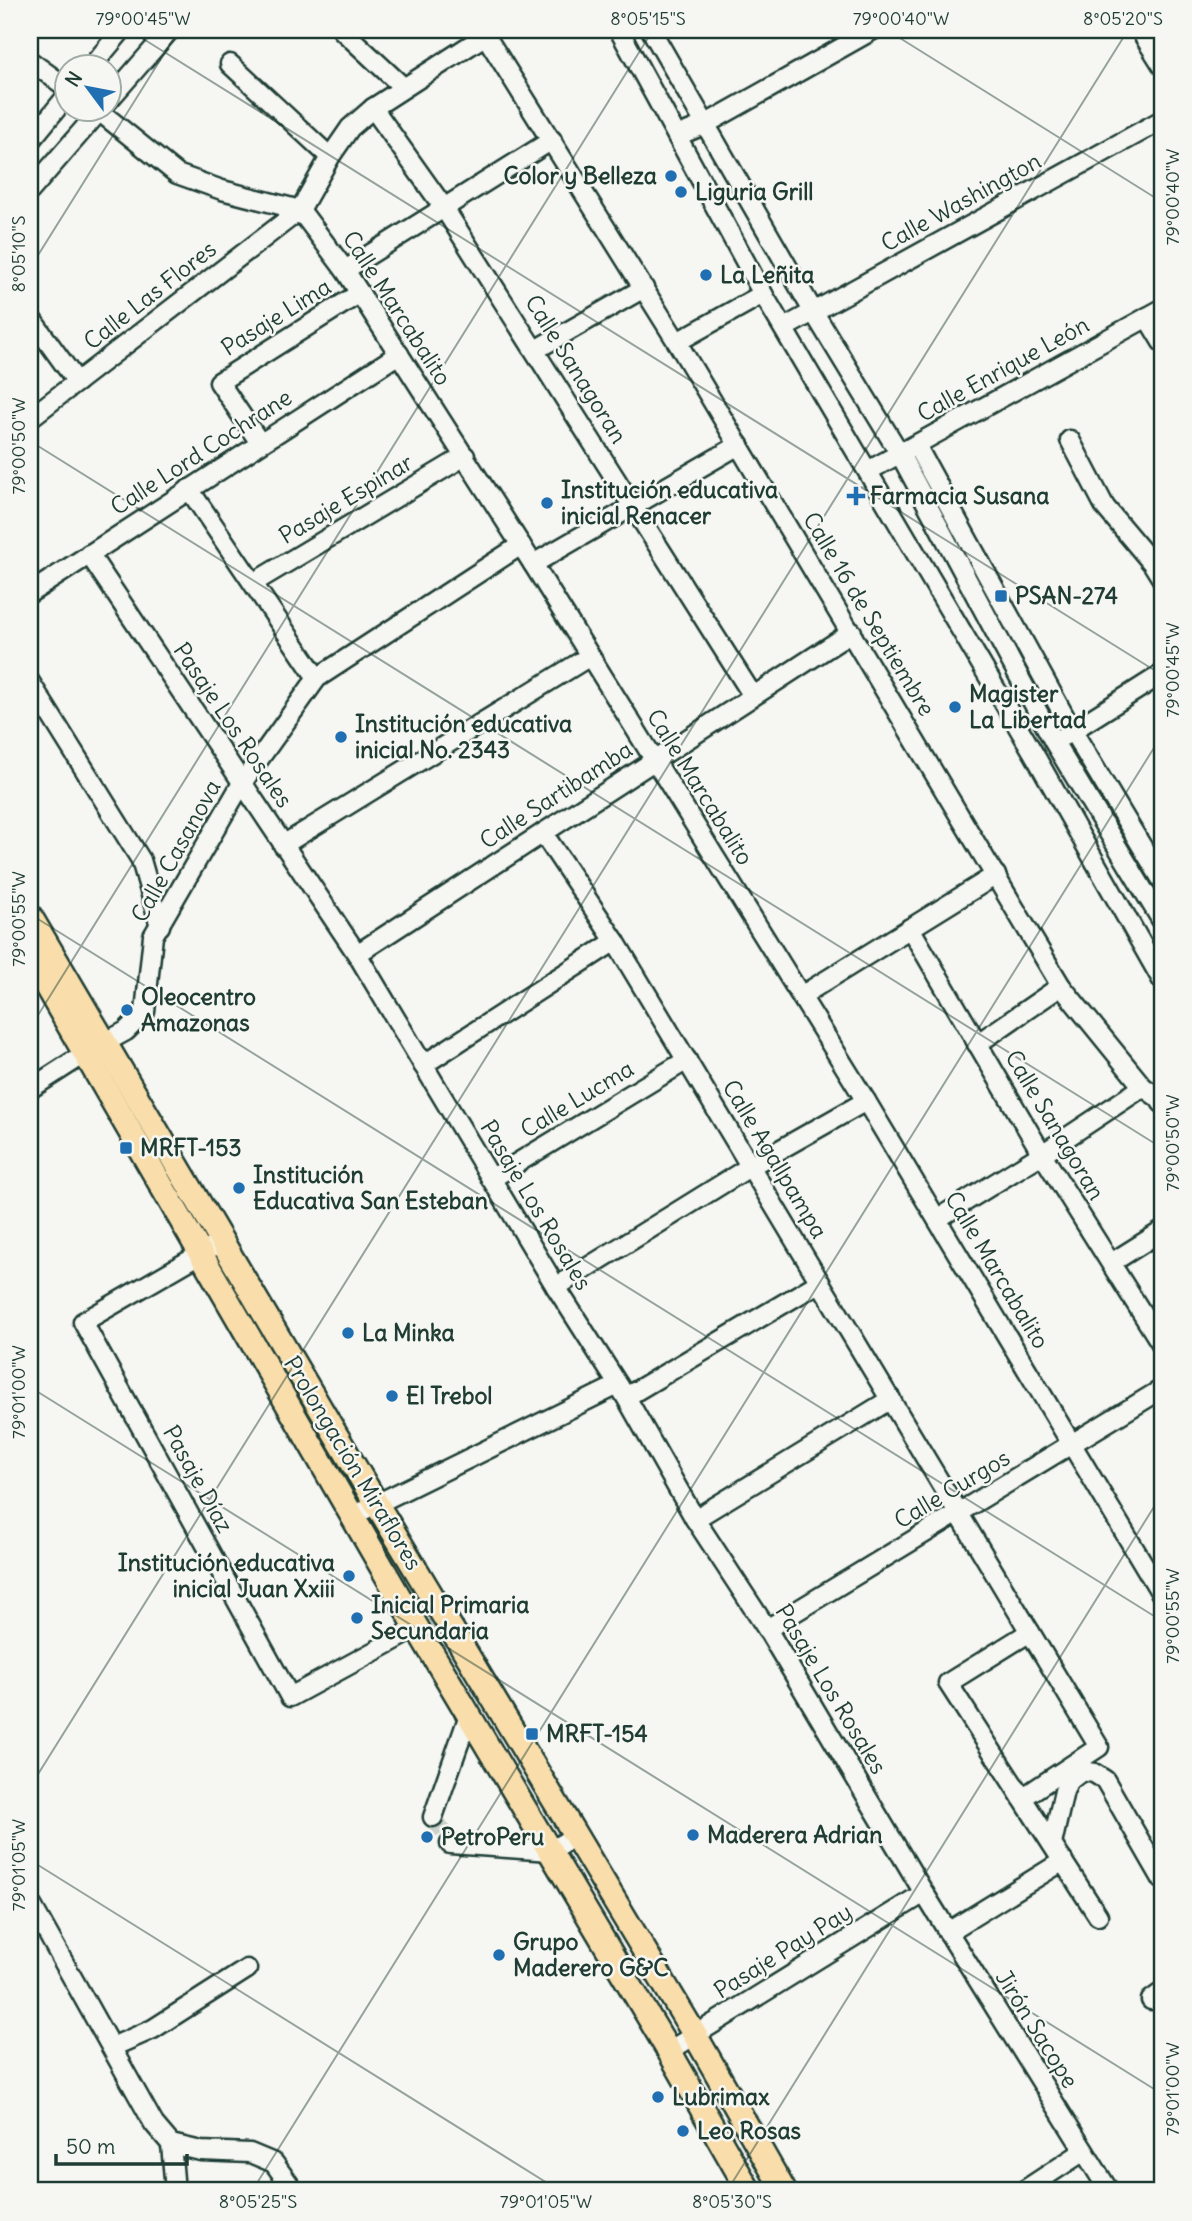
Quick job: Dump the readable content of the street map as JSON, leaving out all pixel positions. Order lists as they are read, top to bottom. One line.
{"streets":{"main road":["Prolongación Miraflores"],"street":["Calle Washington","Calle Las Flores","Calle Marcabalito","Pasaje Lima","Calle Sanagoran","Calle Enrique León","Calle Lord Cochrane","Pasaje Espinar","Calle 16 de Septiembre","Pasaje Los Rosales","Calle Sartibamba","Calle Casanova","Calle Lucma","Calle Agallpampa","Pasaje Díaz","Calle Curgos","Pasaje Pay Pay","Jirón Sacope"]},"crossings":[["Calle Las Flores","Calle Marcabalito"],["Calle Marcabalito","Pasaje Lima"],["Calle Marcabalito","Calle Lord Cochrane"],["Calle Marcabalito","Pasaje Espinar"],["Calle Marcabalito","Calle Sartibamba"],["Calle Marcabalito","Calle Casanova"],["Calle Marcabalito","Calle Curgos"],["Pasaje Lima","Calle Lord Cochrane"],["Calle Sanagoran","Calle Sartibamba"],["Calle Lord Cochrane","Pasaje Los Rosales"],["Calle 16 de Septiembre","Calle Sartibamba"],["Pasaje Los Rosales","Calle Sartibamba"],["Pasaje Los Rosales","Calle Casanova"],["Pasaje Los Rosales","Calle Lucma"],["Pasaje Los Rosales","Calle Curgos"],["Pasaje Los Rosales","Pasaje Pay Pay"],["Pasaje Los Rosales","Jirón Sacope"],["Calle Sartibamba","Calle Agallpampa"],["Calle Casanova","Prolongación Miraflores"],["Calle Lucma","Calle Agallpampa"],["Calle Agallpampa","Calle Curgos"],["Prolongación Miraflores","Pasaje Díaz"],["Prolongación Miraflores","Pasaje Pay Pay"],["Pasaje Pay Pay","Jirón Sacope"]],"places":{"other":["Color y Belleza","Liguria Grill","La Leñita","Institución educativa inicial Renacer","Magister La Libertad","Institución educativa inicial No. 2343","Oleocentro Amazonas","Institución Educativa San Esteban","La Minka","El Trebol","Institución educativa inicial Juan Xxiii","Inicial Primaria Secundaria","Maderera Adrian","PetroPeru","Grupo Maderero G&C","Lubrimax","Leo Rosas"],"health":["Farmacia Susana"],"transit":["PSAN-274","MRFT-153","MRFT-154"]},"scale_bar":"50 m","north":"top left","coordinates":["79°00'45\"W","8°05'15\"S","79°00'40\"W","8°05'20\"S","8°05'10\"S","79°00'50\"W","79°00'55\"W","79°01'00\"W","79°01'05\"W","8°05'25\"S","8°05'30\"S"]}
